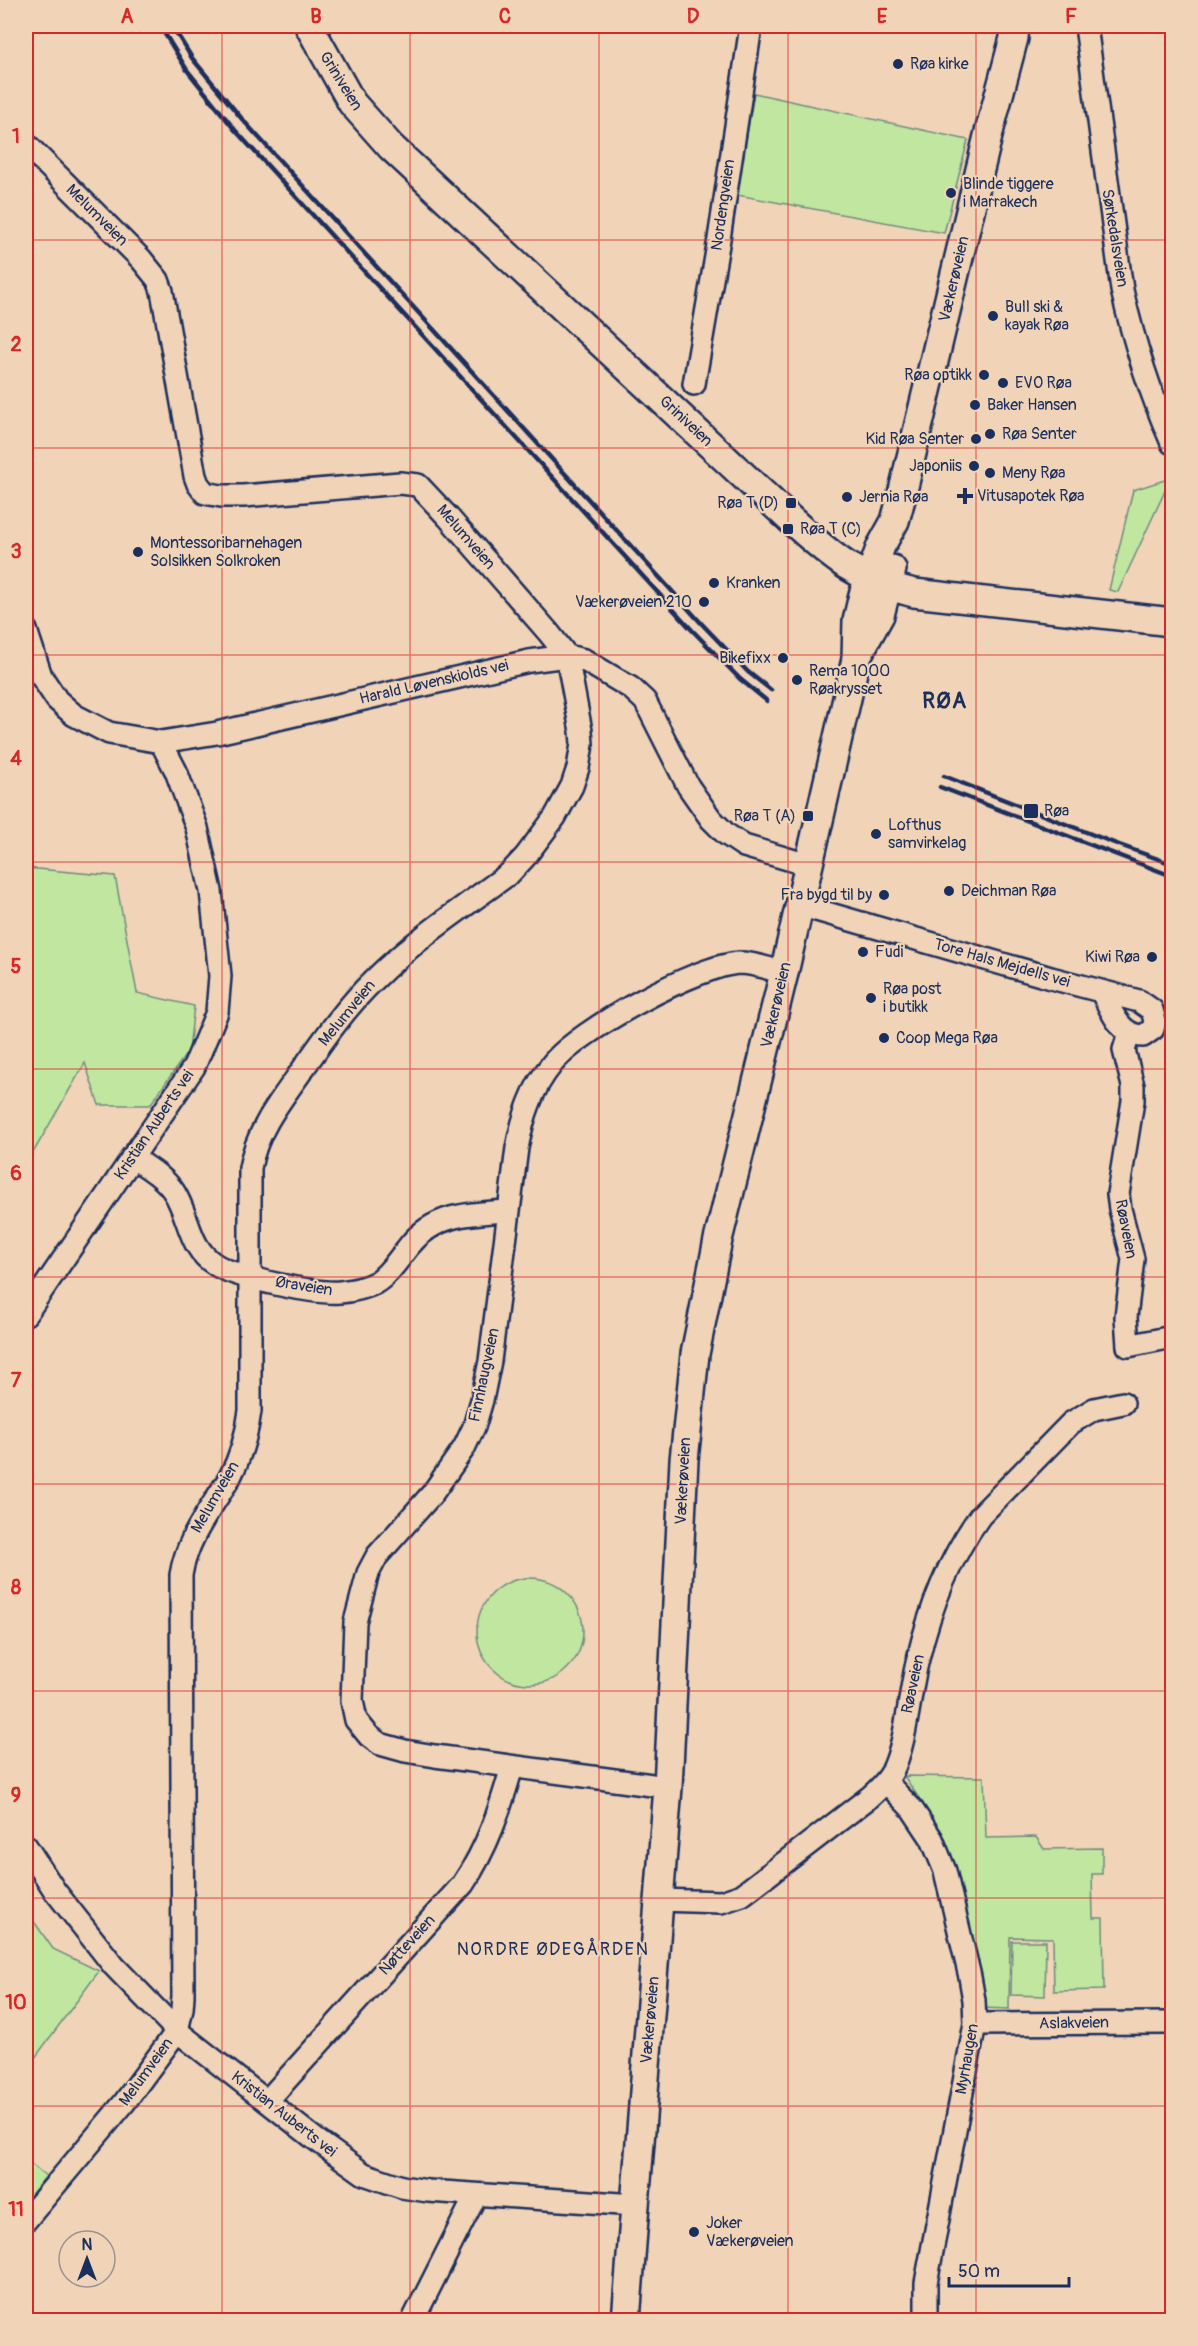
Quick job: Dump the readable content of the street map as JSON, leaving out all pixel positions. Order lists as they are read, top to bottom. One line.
{"streets":{"main road":["Griniveien","Vækerøveien"],"street":["Nordengveien","Melumveien","Sørkedalsveien","Harald Løvenskiolds vei","Tore Hals Mejdells vei","Kristian Auberts vei","Røaveien","Øraveien","Finnhaugveien","Nøtteveien","Aslakveien","Myrhaugen"]},"crossings":[["Griniveien","Vækerøveien"],["Melumveien","Harald Løvenskiolds vei"],["Melumveien","Kristian Auberts vei"],["Melumveien","Øraveien"],["Vækerøveien","Harald Løvenskiolds vei"],["Vækerøveien","Tore Hals Mejdells vei"],["Vækerøveien","Kristian Auberts vei"],["Vækerøveien","Røaveien"],["Vækerøveien","Finnhaugveien"],["Harald Løvenskiolds vei","Kristian Auberts vei"],["Tore Hals Mejdells vei","Røaveien"],["Kristian Auberts vei","Øraveien"],["Kristian Auberts vei","Nøtteveien"],["Røaveien","Myrhaugen"],["Øraveien","Finnhaugveien"],["Finnhaugveien","Nøtteveien"],["Aslakveien","Myrhaugen"]],"districts":["RØA","NORDRE ØDEGÅRDEN"],"places":{"other":["Røa kirke","Blinde tiggere i Marrakech","Bull ski & kayak Røa","Røa optikk","EVO Røa","Baker Hansen","Røa Senter","Kid Røa Senter","Japoniis","Meny Røa","Jernia Røa","Montessoribarnehagen Solsikken Solkroken","Kranken","Vækerøveien 210","Bikefixx","Rema 1000 Røakrysset","Lofthus samvirkelag","Deichman Røa","Fra bygd til by","Fudi","Kiwi Røa","Røa post i butikk","Coop Mega Røa","Joker Vækerøveien"],"health":["Vitusapotek Røa"],"transit":["Røa T (D)","Røa T (C)","Røa","Røa T (A)"]},"scale_bar":"50 m","north":"top","grid":{"columns":["A","B","C","D","E","F"],"rows":["1","2","3","4","5","6","7","8","9","10","11"]}}
